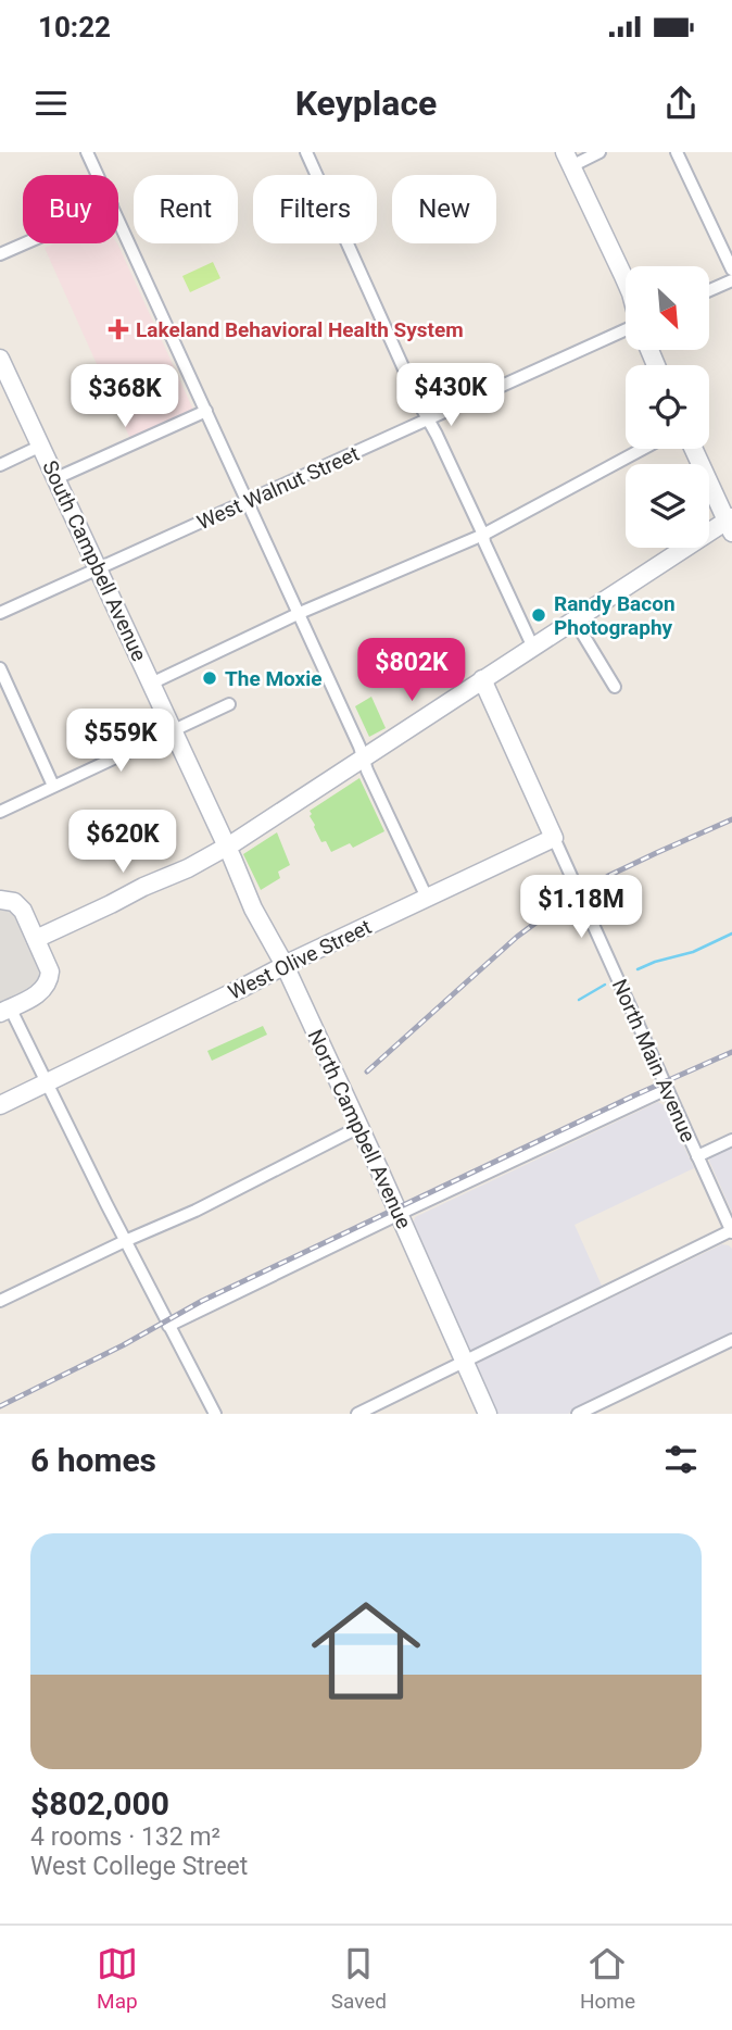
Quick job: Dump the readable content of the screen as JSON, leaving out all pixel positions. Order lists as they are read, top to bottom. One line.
{"streets":{"main road":["South Campbell Avenue","West Olive Street","North Main Avenue","North Campbell Avenue"],"street":["West Walnut Street"]},"crossings":[["West Walnut Street","South Campbell Avenue"],["South Campbell Avenue","North Campbell Avenue"],["West Olive Street","North Main Avenue"],["West Olive Street","North Campbell Avenue"]],"places":{"health":["Lakeland Behavioral Health System"],"other":["Randy Bacon Photography","The Moxie"]},"north":"bottom right","page":{"status":"10:22","header":"Keyplace","chip":["Buy","Rent","Filters","New"],"price":["$430K","$368K","$802K","$559K","$620K","$1.18M"],"heading":"6 homes","list":[{"name":"$802,000","note":"4 rooms · 132 m² · West College Street"}],"tabs":["Map","Saved","Home"]}}
